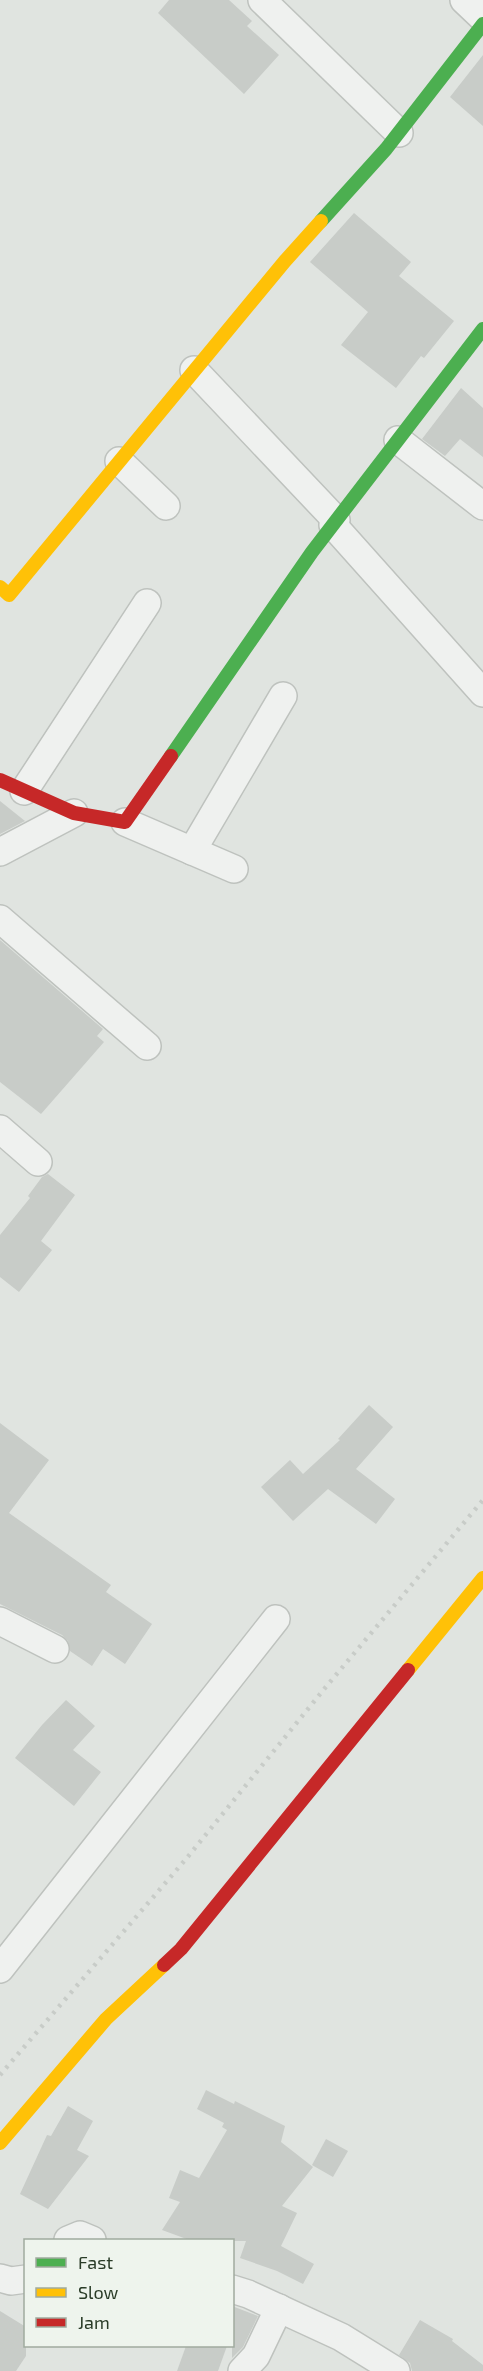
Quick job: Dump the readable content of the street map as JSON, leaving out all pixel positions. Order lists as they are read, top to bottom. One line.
{"legend":["Fast","Slow","Jam"]}
